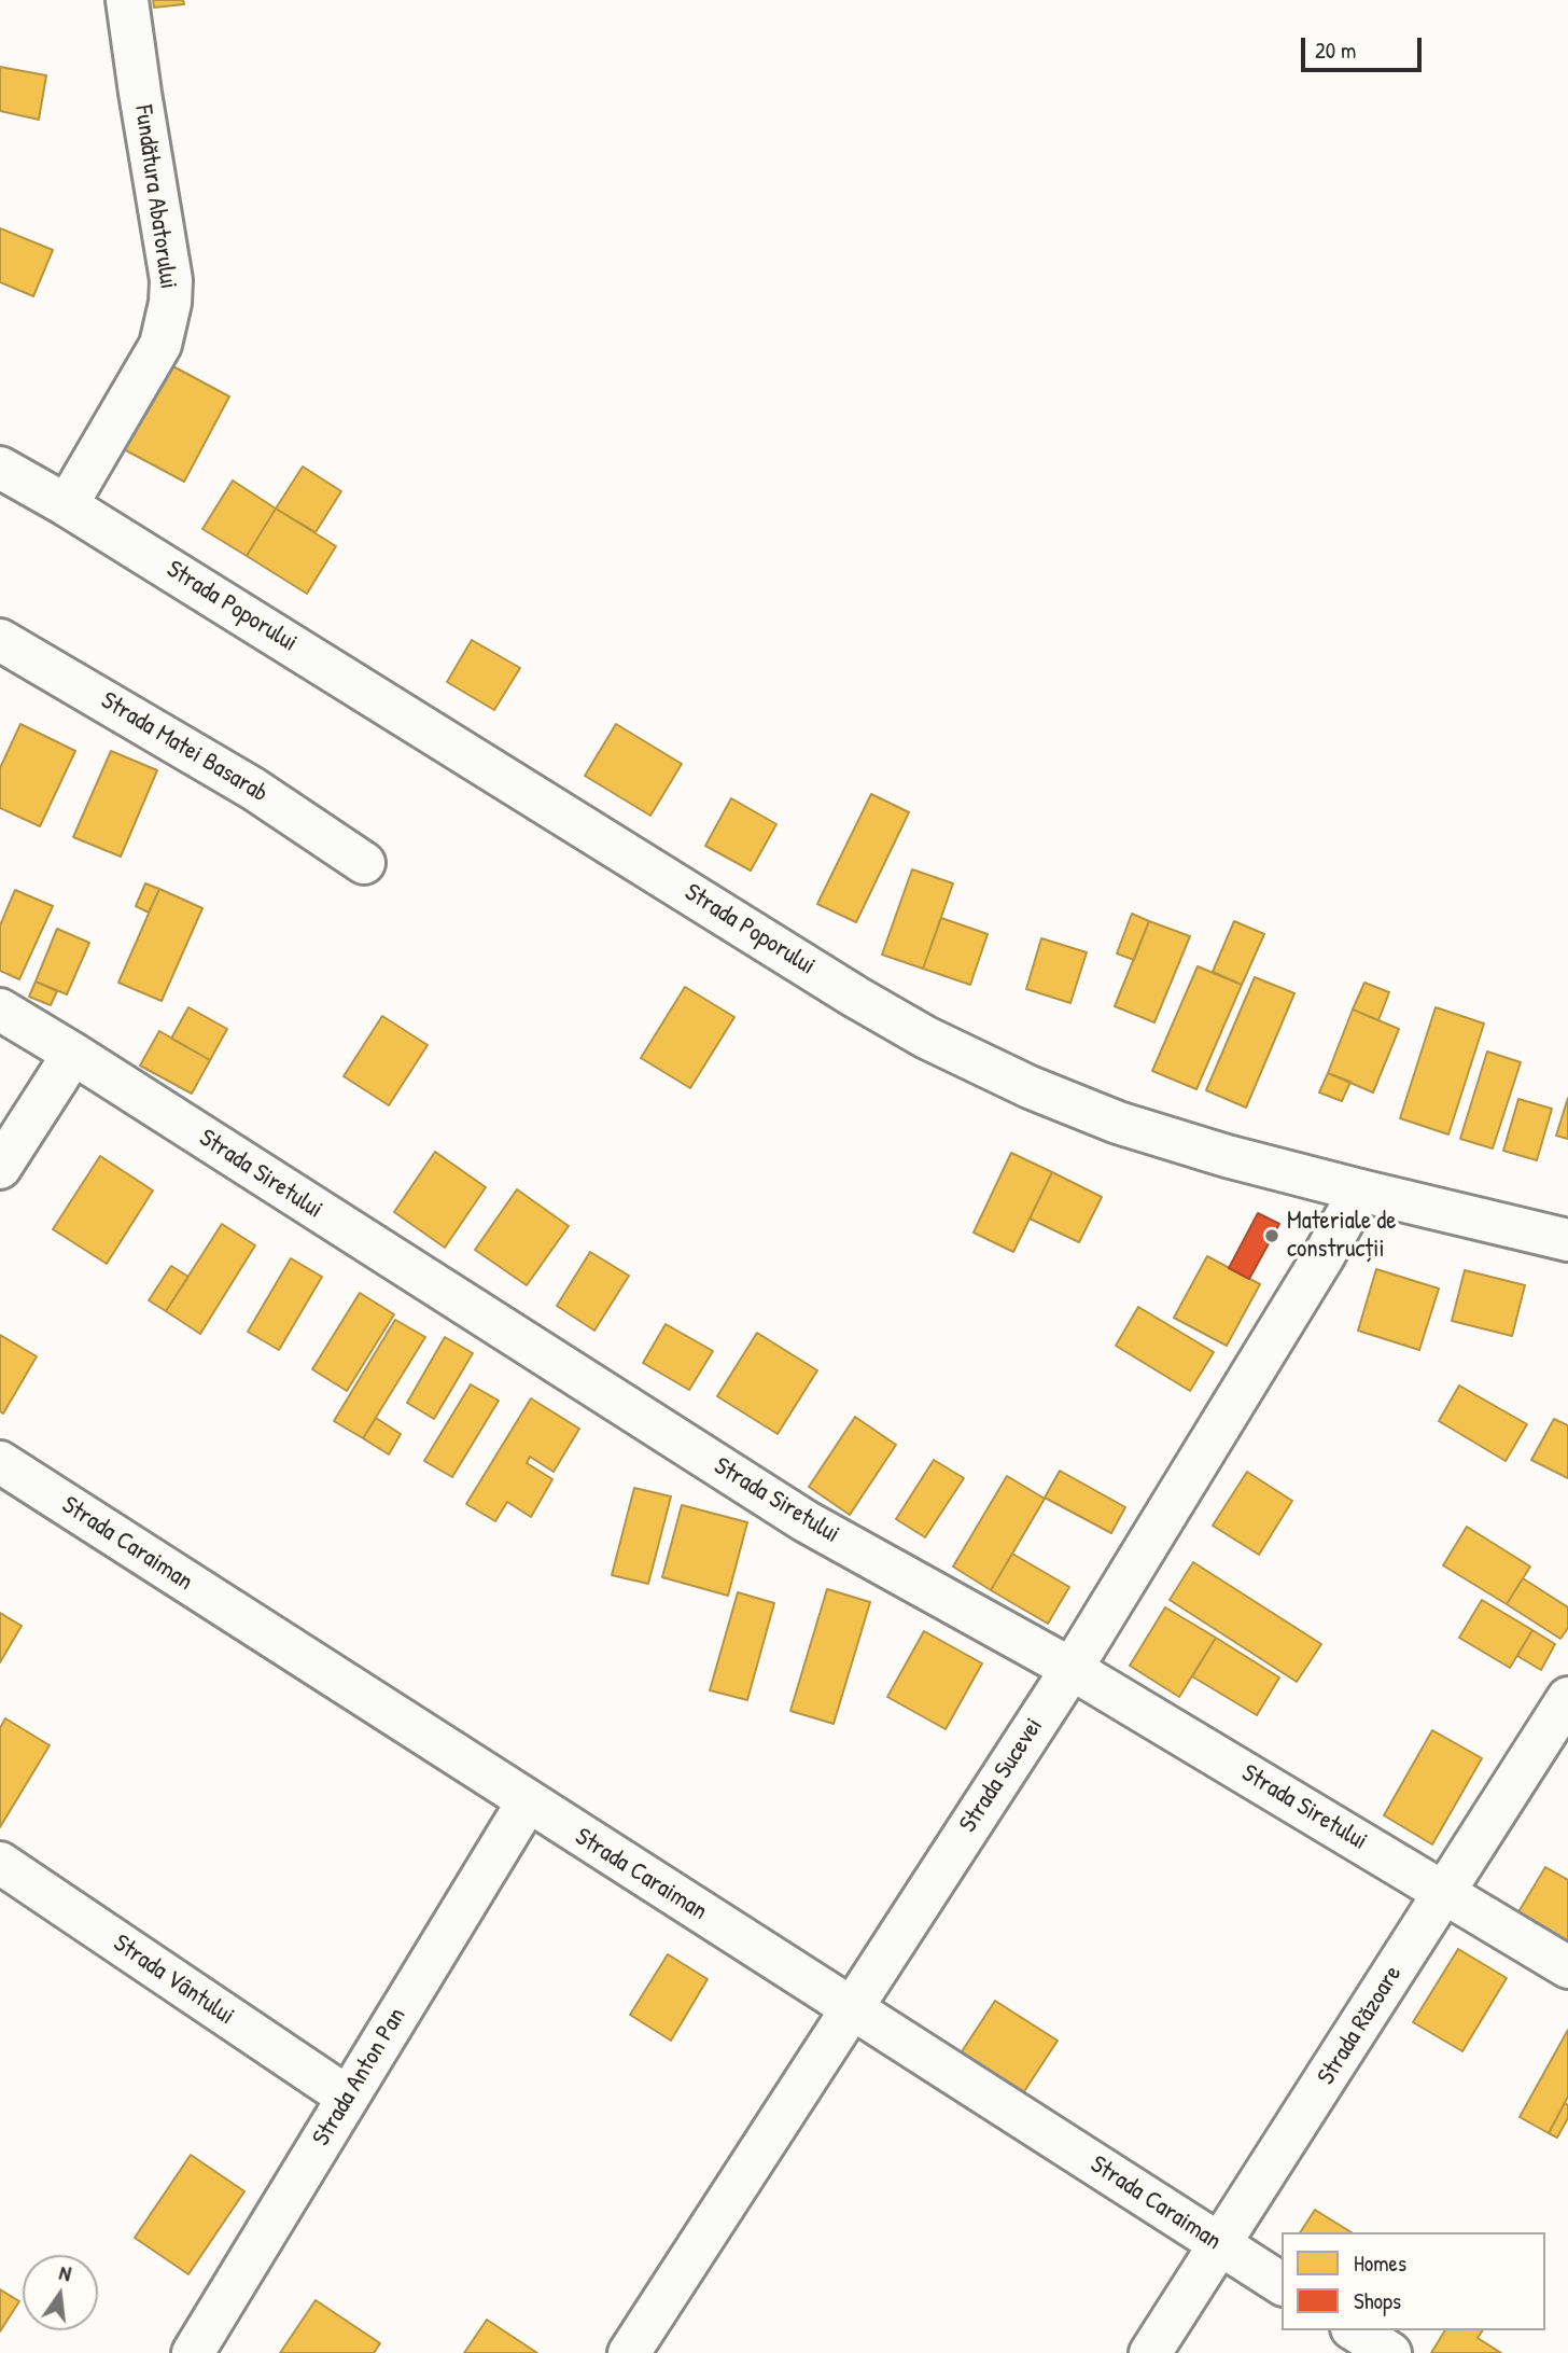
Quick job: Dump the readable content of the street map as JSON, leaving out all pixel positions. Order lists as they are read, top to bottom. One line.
{"streets":{"street":["Fundătura Abatorului","Strada Poporului","Strada Matei Basarab","Strada Siretului","Strada Caraiman","Strada Sucevei","Strada Vântului","Strada Răzoare","Strada Anton Pan"]},"crossings":[["Fundătura Abatorului","Strada Poporului"],["Strada Poporului","Strada Sucevei"],["Strada Siretului","Strada Sucevei"],["Strada Siretului","Strada Răzoare"],["Strada Caraiman","Strada Sucevei"],["Strada Caraiman","Strada Răzoare"],["Strada Caraiman","Strada Anton Pan"],["Strada Vântului","Strada Anton Pan"]],"places":["Materiale de construcții"],"legend":["Homes","Shops"],"scale_bar":"20 m","north":"top"}
